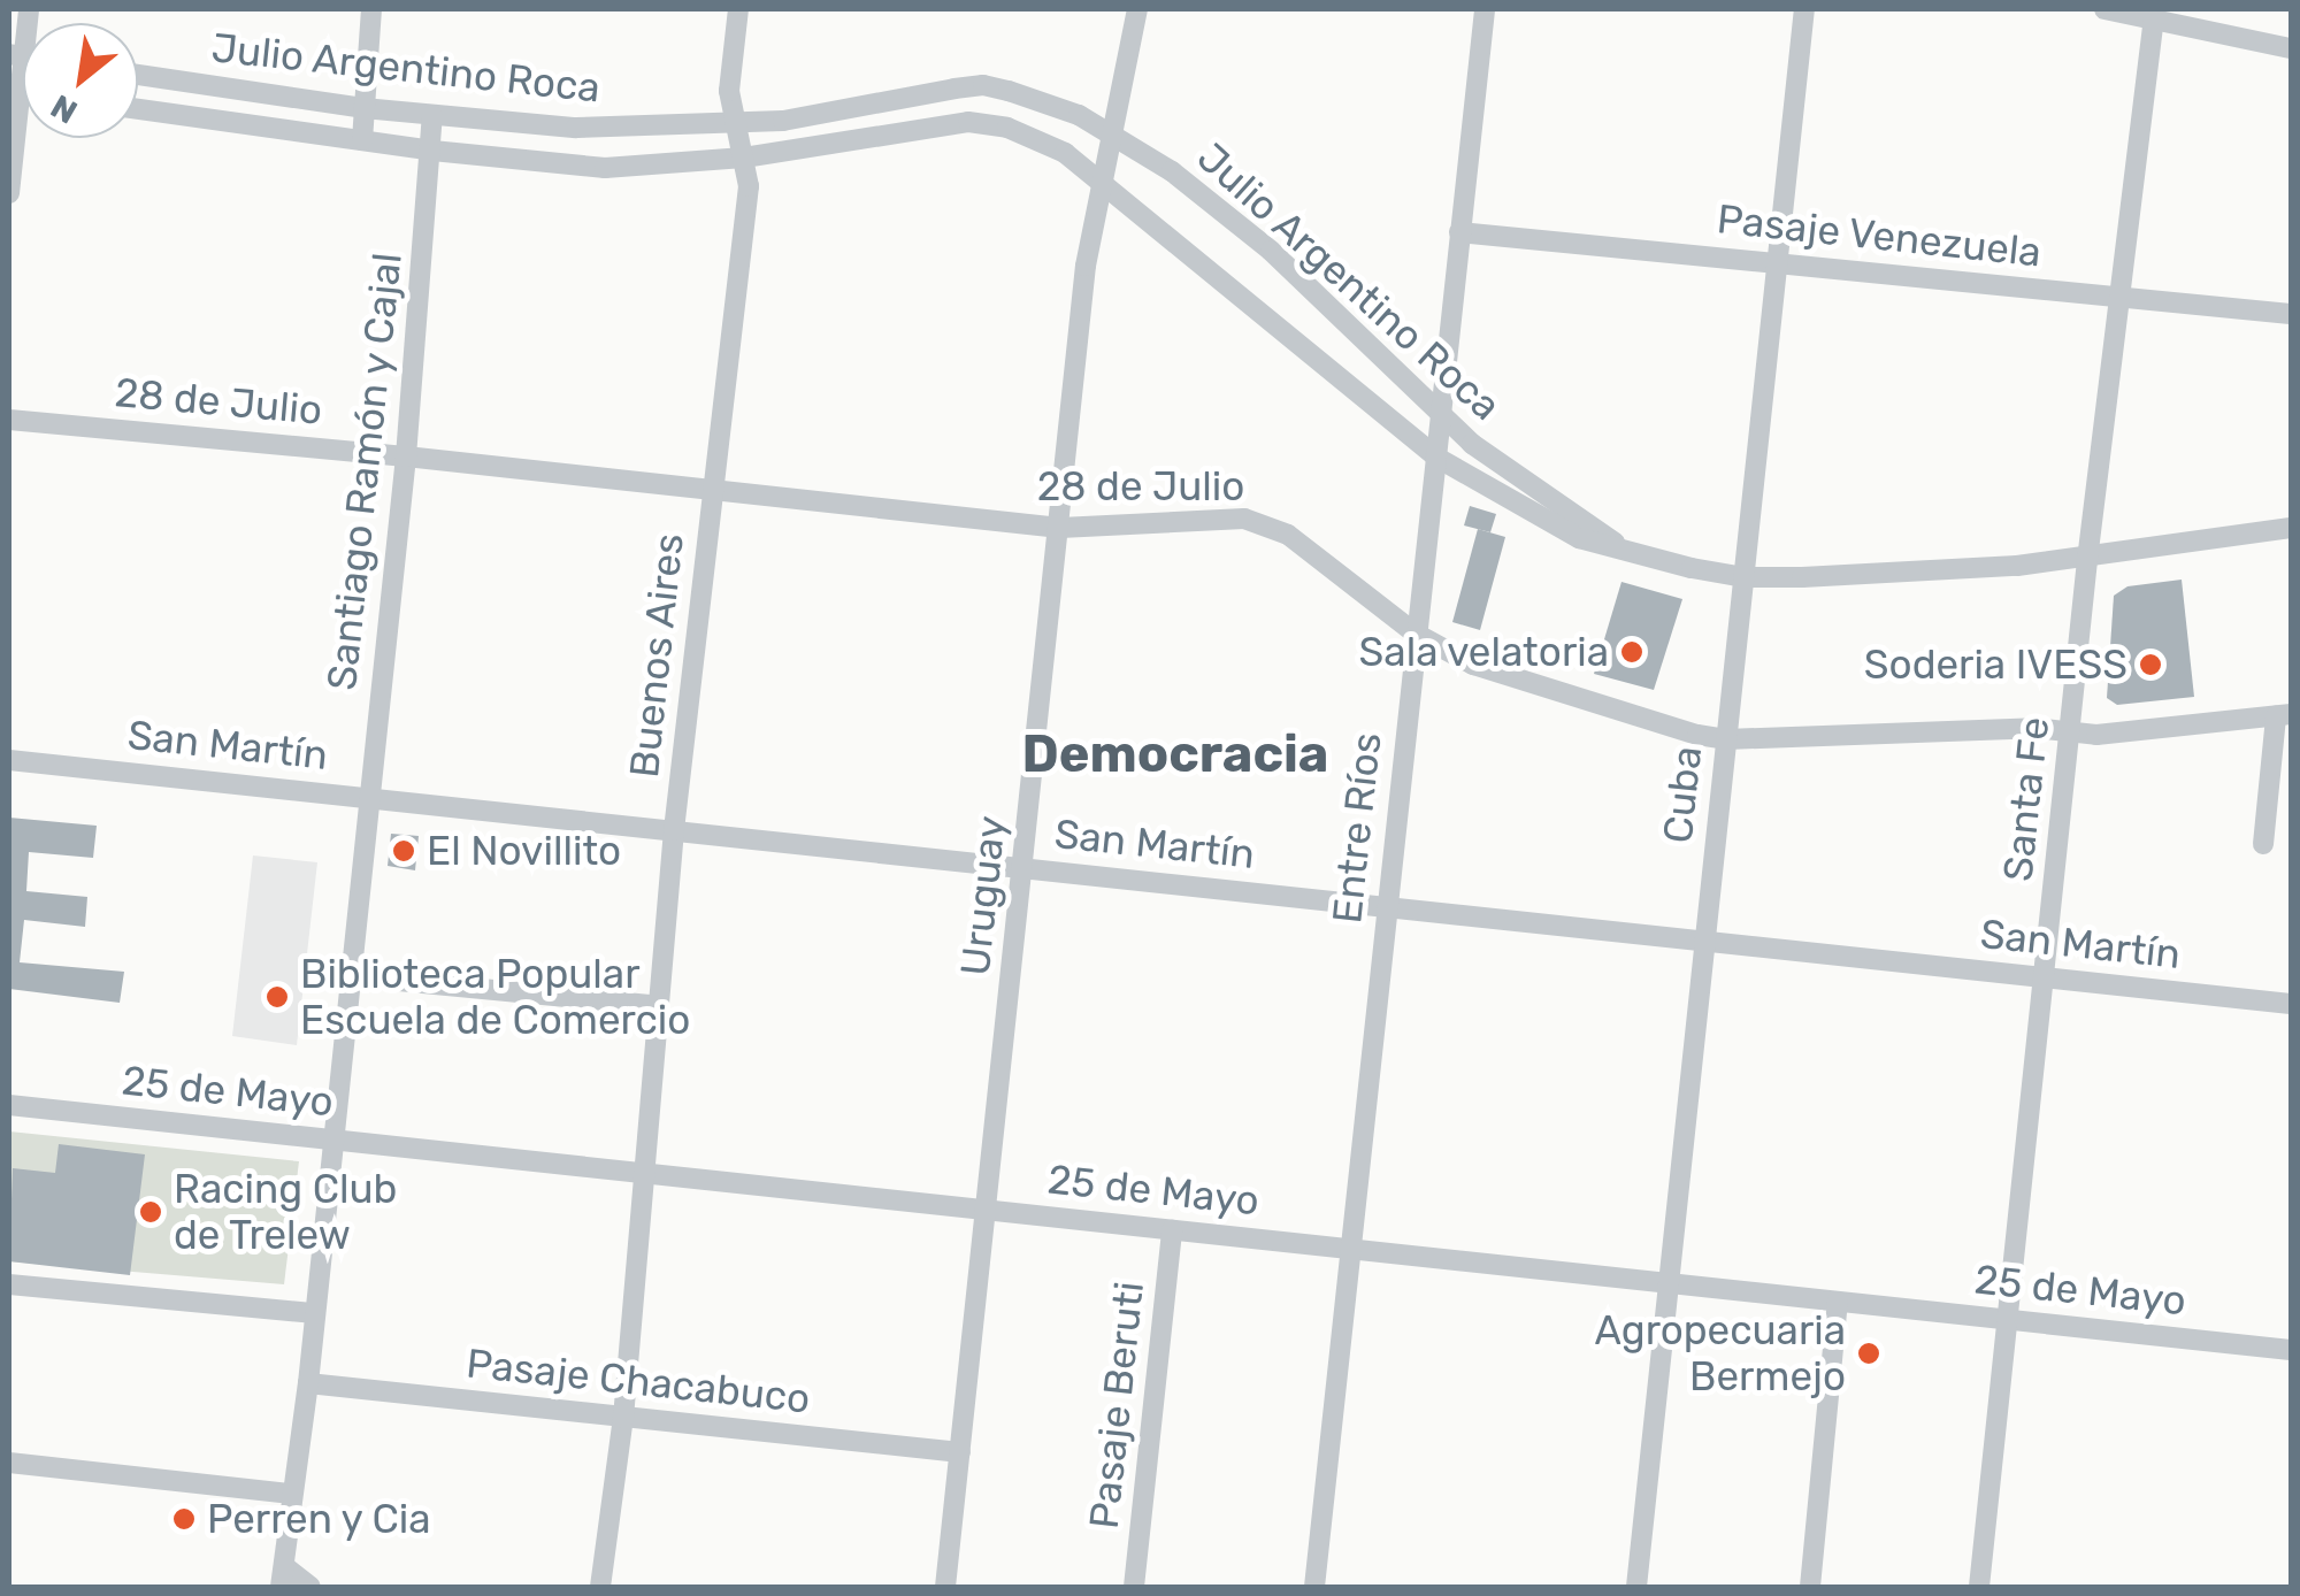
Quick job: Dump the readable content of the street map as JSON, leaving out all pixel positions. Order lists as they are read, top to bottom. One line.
{"streets":{"street":["Julio Argentino Roca","Pasaje Venezuela","28 de Julio","Santiago Ramón y Cajal","Buenos Aires","San Martín","Cuba","Santa Fe","Entre Ríos","Uruguay","25 de Mayo","Pasaje Chacabuco","Pasaje Beruti"]},"crossings":[["Julio Argentino Roca","Santiago Ramón y Cajal"],["Julio Argentino Roca","Buenos Aires"],["Julio Argentino Roca","Cuba"],["Julio Argentino Roca","Santa Fe"],["Julio Argentino Roca","Entre Ríos"],["Julio Argentino Roca","Uruguay"],["Pasaje Venezuela","Cuba"],["Pasaje Venezuela","Santa Fe"],["Pasaje Venezuela","Entre Ríos"],["28 de Julio","Santiago Ramón y Cajal"],["28 de Julio","Buenos Aires"],["28 de Julio","Cuba"],["28 de Julio","Santa Fe"],["28 de Julio","Entre Ríos"],["28 de Julio","Uruguay"],["Santiago Ramón y Cajal","San Martín"],["Santiago Ramón y Cajal","25 de Mayo"],["Santiago Ramón y Cajal","Pasaje Chacabuco"],["Buenos Aires","San Martín"],["Buenos Aires","25 de Mayo"],["Buenos Aires","Pasaje Chacabuco"],["San Martín","Cuba"],["San Martín","Santa Fe"],["San Martín","Entre Ríos"],["San Martín","Uruguay"],["Cuba","25 de Mayo"],["Santa Fe","25 de Mayo"],["Entre Ríos","25 de Mayo"],["Uruguay","25 de Mayo"],["Uruguay","Pasaje Chacabuco"],["25 de Mayo","Pasaje Beruti"]],"districts":["Democracia"],"places":["Sala velatoria","Soderia IVESS","El Novillito","Biblioteca Popular Escuela de Comercio","Racing Club de Trelew","Agropecuaria Bermejo","Perren y Cia"],"north":"bottom left"}
